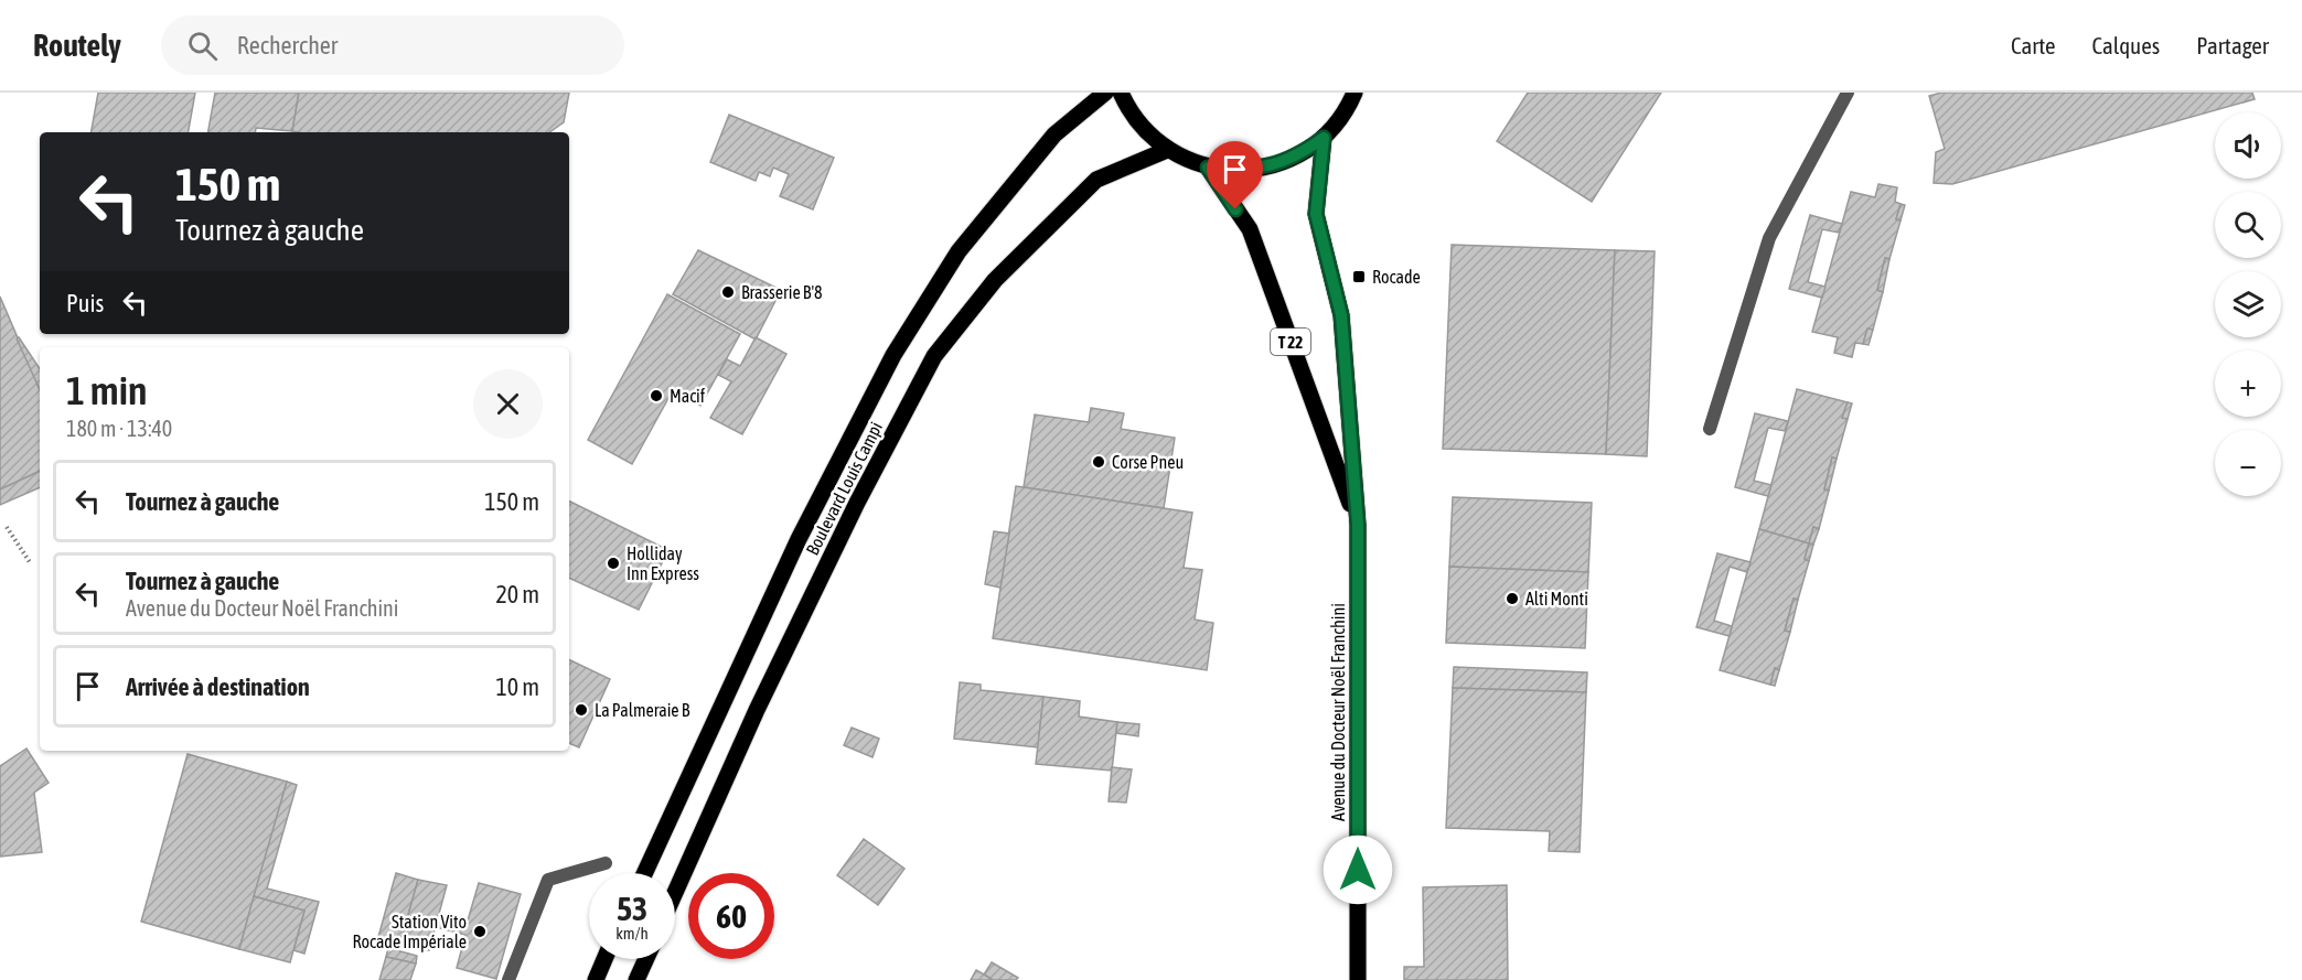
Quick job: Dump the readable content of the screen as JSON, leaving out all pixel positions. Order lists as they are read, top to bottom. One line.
{"streets":{"main road":["T 22","Boulevard Louis Campi","Avenue du Docteur Noël Franchini"]},"places":{"transit":["Rocade"],"other":["Brasserie B'8","Macif","Corse Pneu","Holliday Inn Express","Alti Monti","La Palmeraie B","Station Vito Rocade Impériale"]},"page":{"header":"Routely","search":"Rechercher","nav":["Carte","Calques","Partager"],"map_buttons":["+","−"],"turn":["150 m","Tournez à gauche"],"then":"Puis","heading":["1 min","180 m · 13:40"],"list":[{"name":"Tournez à gauche","value":"150 m"},{"name":"Tournez à gauche","note":"Avenue du Docteur Noël Franchini","value":"20 m"},{"name":"Arrivée à destination","value":"10 m"}],"speed":"53 km/h","limit":"60"}}
